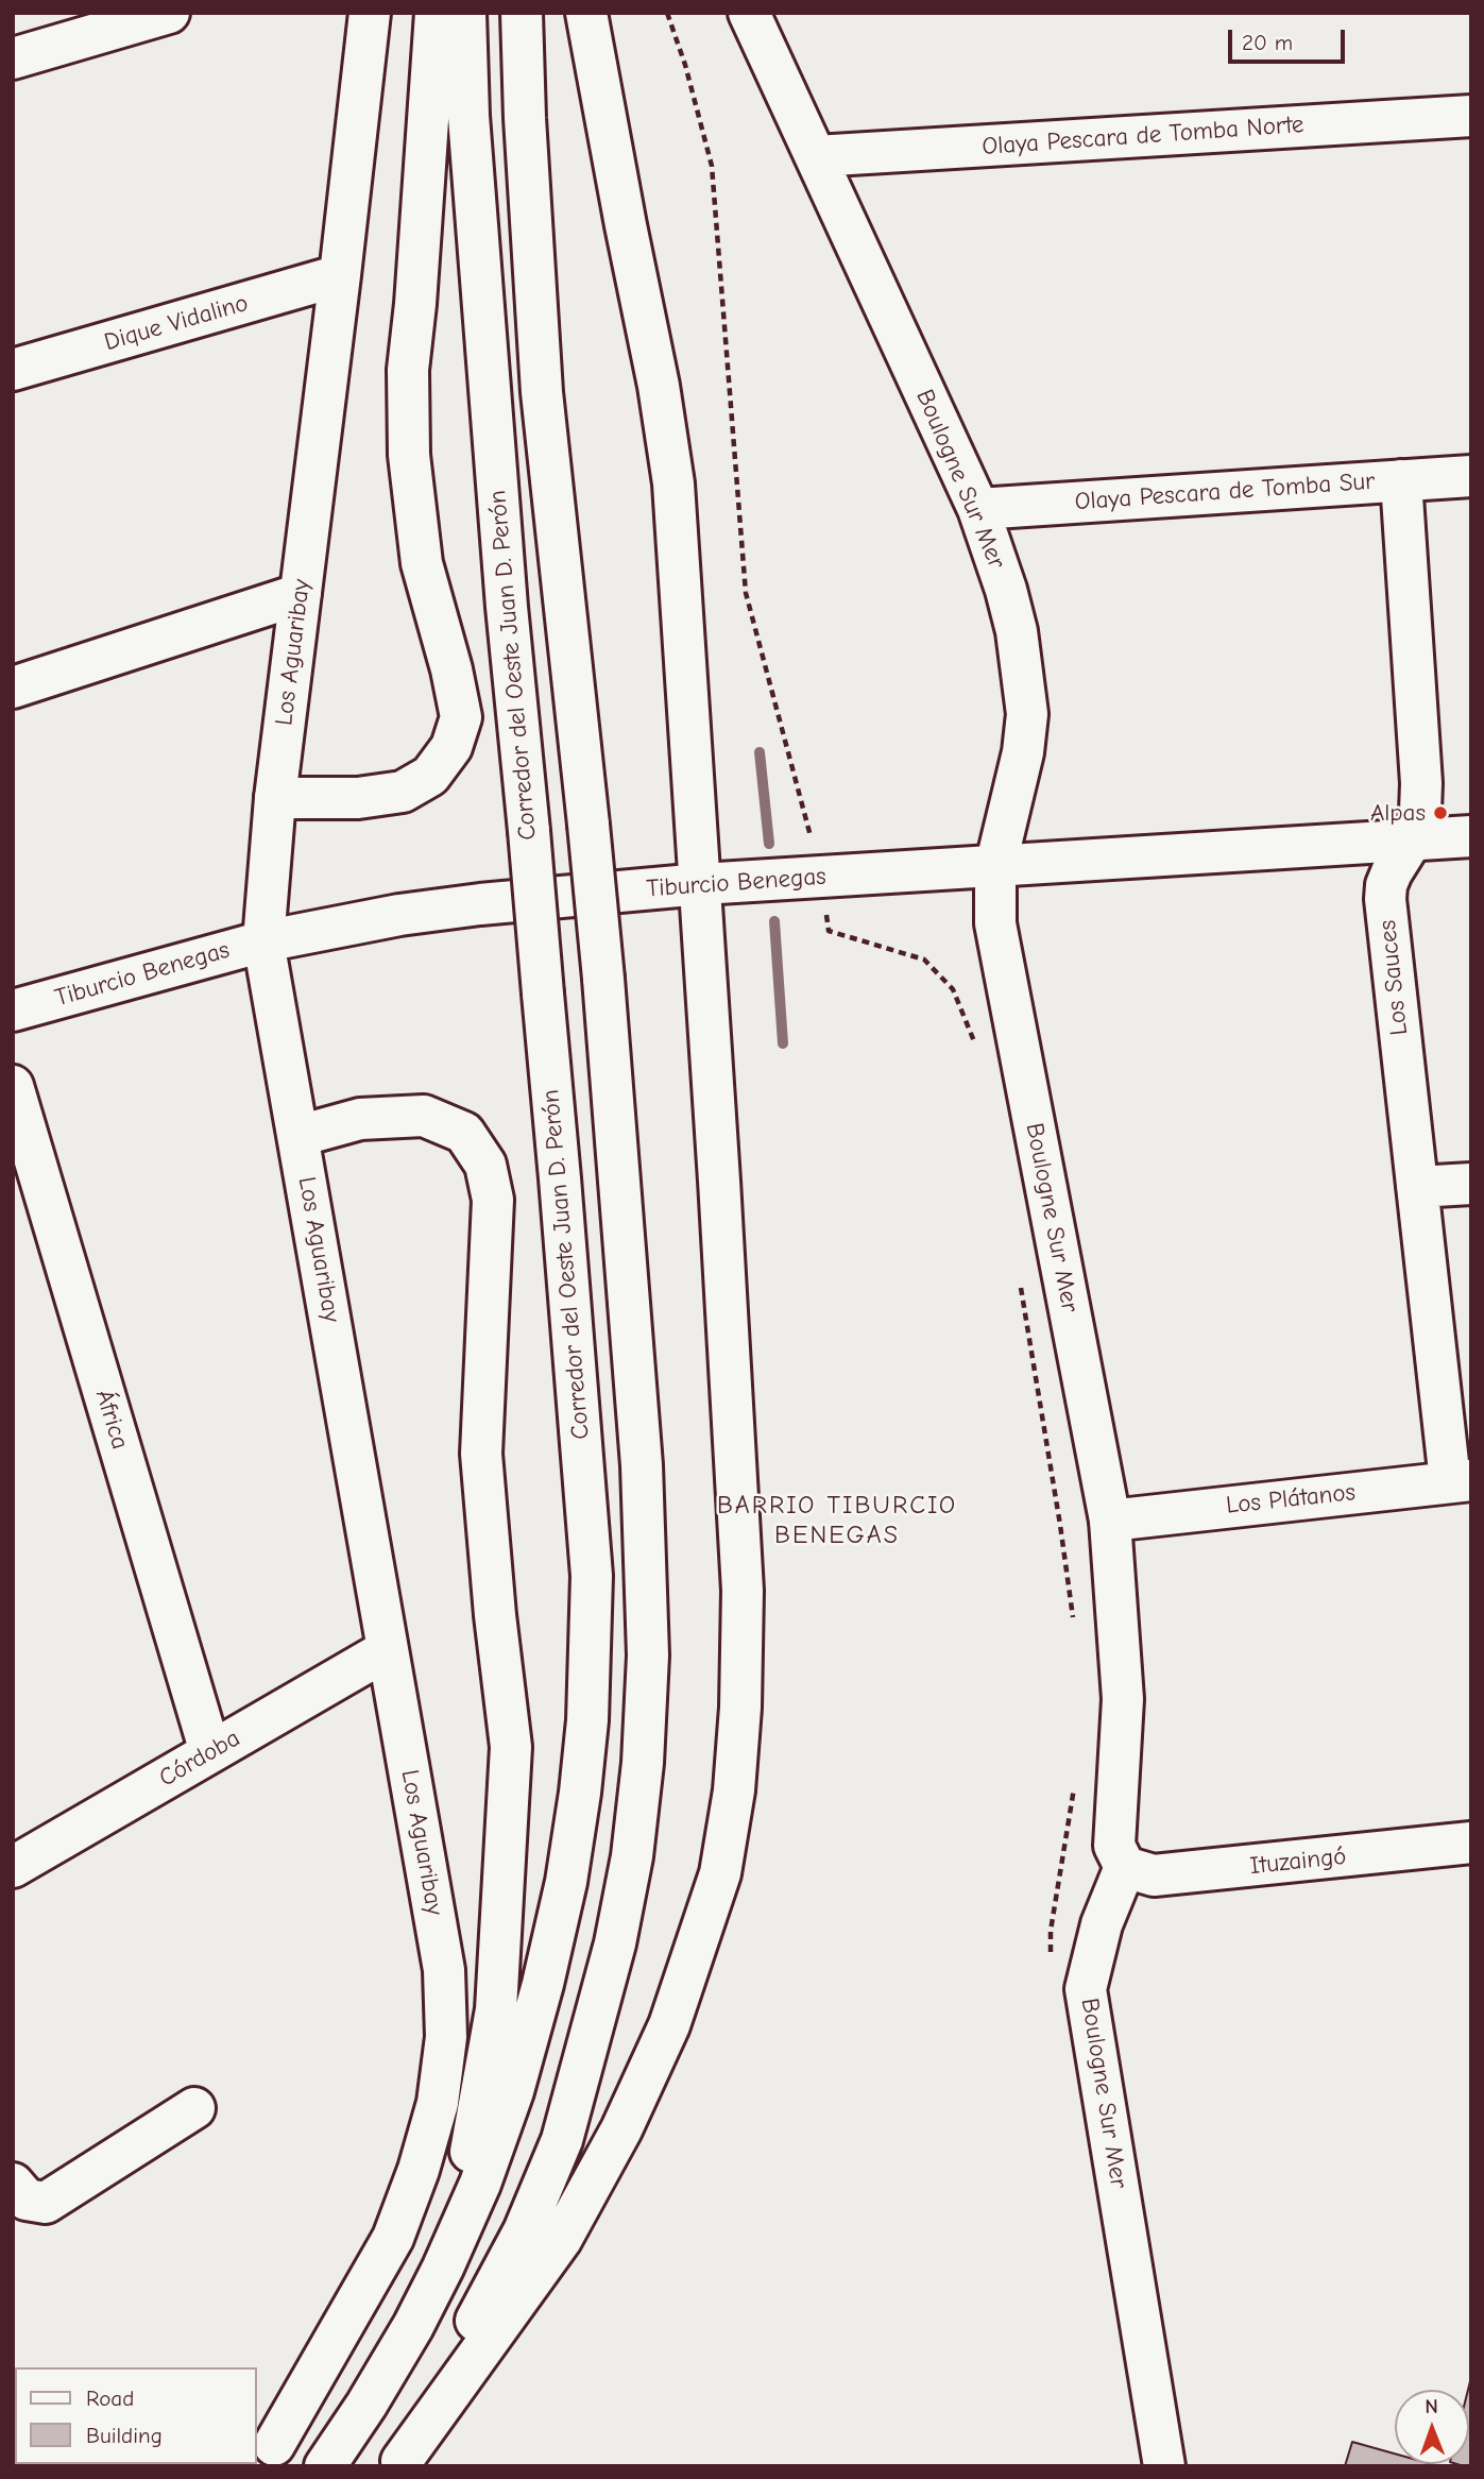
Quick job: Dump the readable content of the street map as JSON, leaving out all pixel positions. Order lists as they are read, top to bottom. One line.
{"streets":{"main road":["Olaya Pescara de Tomba Norte","Dique Vidalino","Boulogne Sur Mer","Olaya Pescara de Tomba Sur","Los Aguaribay","Corredor del Oeste Juan D. Perón","Tiburcio Benegas","Los Sauces","África","Los Plátanos","Córdoba","Ituzaingó"]},"crossings":[["Olaya Pescara de Tomba Norte","Boulogne Sur Mer"],["Dique Vidalino","Los Aguaribay"],["Boulogne Sur Mer","Olaya Pescara de Tomba Sur"],["Boulogne Sur Mer","Tiburcio Benegas"],["Boulogne Sur Mer","Los Plátanos"],["Boulogne Sur Mer","Ituzaingó"],["Olaya Pescara de Tomba Sur","Los Sauces"],["Los Aguaribay","Tiburcio Benegas"],["Los Aguaribay","Córdoba"],["Tiburcio Benegas","Los Sauces"],["Los Sauces","Los Plátanos"],["África","Córdoba"]],"districts":["BARRIO TIBURCIO BENEGAS"],"places":["Alpas"],"legend":["Road","Building"],"scale_bar":"20 m","north":"top"}
